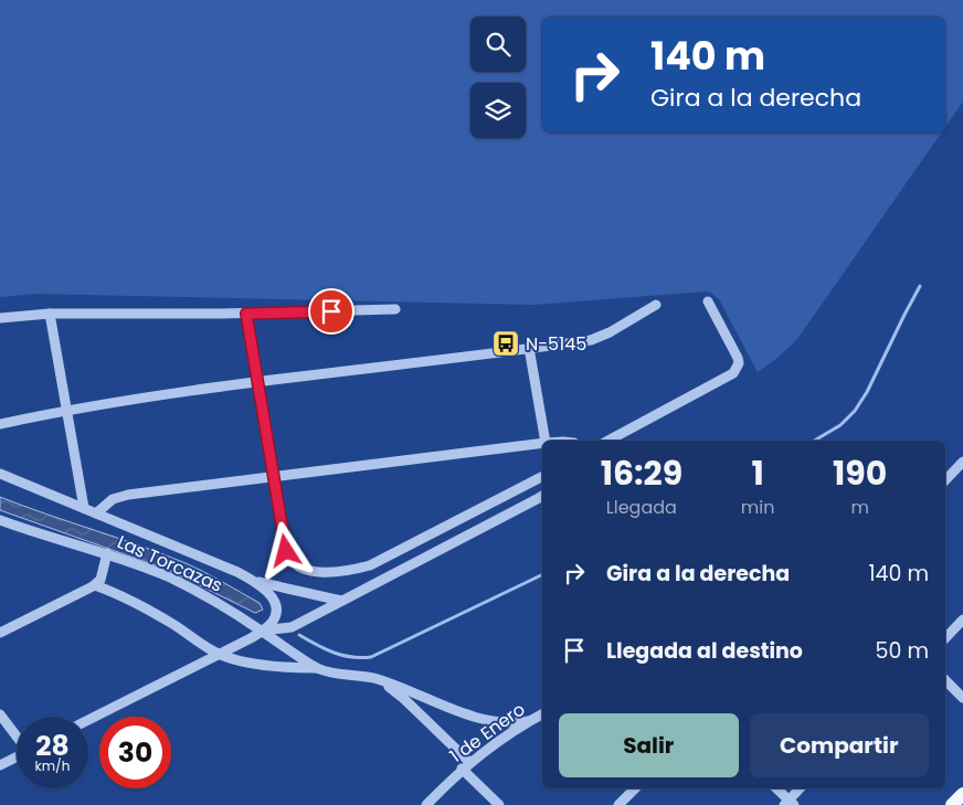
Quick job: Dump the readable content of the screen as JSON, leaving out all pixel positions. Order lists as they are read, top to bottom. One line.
{"streets":{"street":["Las Torcazas","1 de Enero"]},"crossings":[["Las Torcazas","1 de Enero"]],"places":{"bus stop":["N-5145"]},"page":{"turn":["140 m","Gira a la derecha"],"eta":["16:29","Llegada","1","min","190","m"],"list":[{"name":"Gira a la derecha","value":"140 m"},{"name":"Llegada al destino","value":"50 m"}],"buttons":["Salir","Compartir"],"speed":"28 km/h","limit":"30"}}
